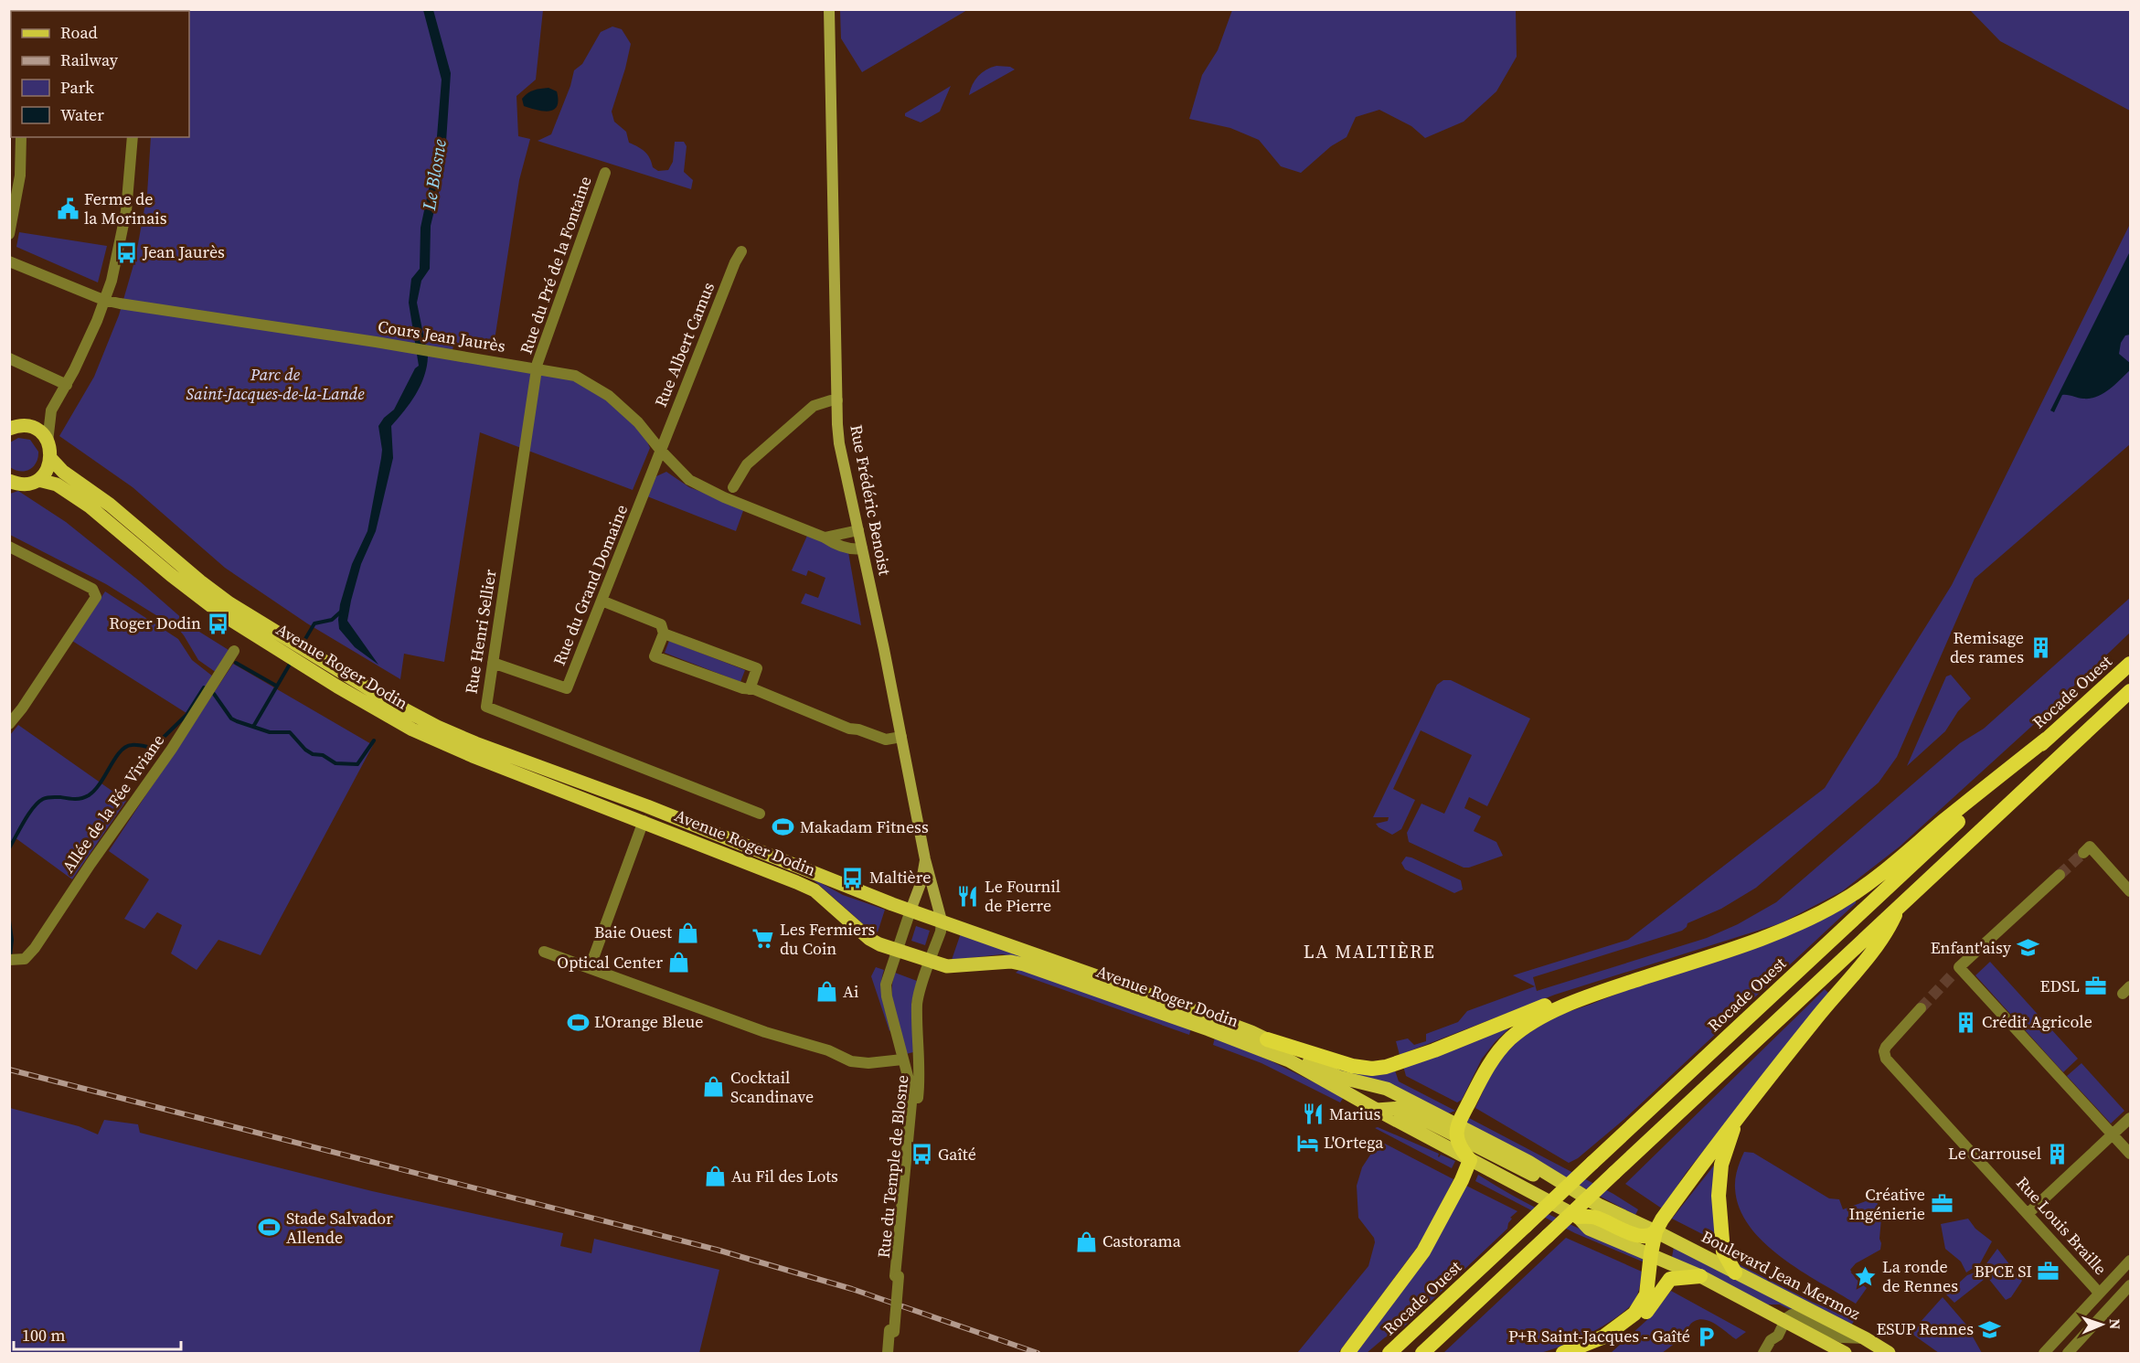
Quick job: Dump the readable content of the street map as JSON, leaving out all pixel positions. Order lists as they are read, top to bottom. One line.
{"streets":{"highway":["Rocade Ouest"],"main road":["Rue Frédéric Benoist","Avenue Roger Dodin","Boulevard Jean Mermoz"],"street":["Rue du Pré de la Fontaine","Cours Jean Jaurès","Rue Albert Camus","Rue du Grand Domaine","Rue Henri Sellier","Allée de la Fée Viviane","Rue du Temple de Blosne","Rue Louis Braille"]},"crossings":[["Rue du Pré de la Fontaine","Cours Jean Jaurès"],["Rue du Pré de la Fontaine","Rue Henri Sellier"],["Cours Jean Jaurès","Rue Albert Camus"],["Cours Jean Jaurès","Rue Frédéric Benoist"],["Cours Jean Jaurès","Rue du Grand Domaine"],["Cours Jean Jaurès","Rue Henri Sellier"],["Rue Albert Camus","Rue du Grand Domaine"],["Rue Frédéric Benoist","Avenue Roger Dodin"],["Rue Frédéric Benoist","Rue du Temple de Blosne"],["Rue du Grand Domaine","Rue Henri Sellier"],["Avenue Roger Dodin","Rue du Temple de Blosne"]],"districts":["LA MALTIÈRE"],"water":["Le Blosne"],"parks":["Parc de Saint-Jacques-de-la-Lande"],"places":{"public building":["Ferme de la Morinais"],"bus stop":["Jean Jaurès","Roger Dodin","Maltière","Gaîté"],"building":["Remisage des rames","Crédit Agricole","Le Carrousel"],"sports":["Makadam Fitness","L'Orange Bleue","Stade Salvador Allende"],"restaurant":["Le Fournil de Pierre","Marius"],"shop":["Baie Ouest","Optical Center","Ai","Cocktail Scandinave","Au Fil des Lots","Castorama"],"supermarket":["Les Fermiers du Coin"],"school or university":["Enfant'aisy","ESUP Rennes"],"office":["EDSL","Créative Ingénierie","BPCE SI"],"hotel":["L'Ortega"],"place":["La ronde de Rennes"],"parking":["P+R Saint-Jacques - Gaîté"]},"legend":["Road","Railway","Park","Water"],"scale_bar":"100 m","north":"right"}
